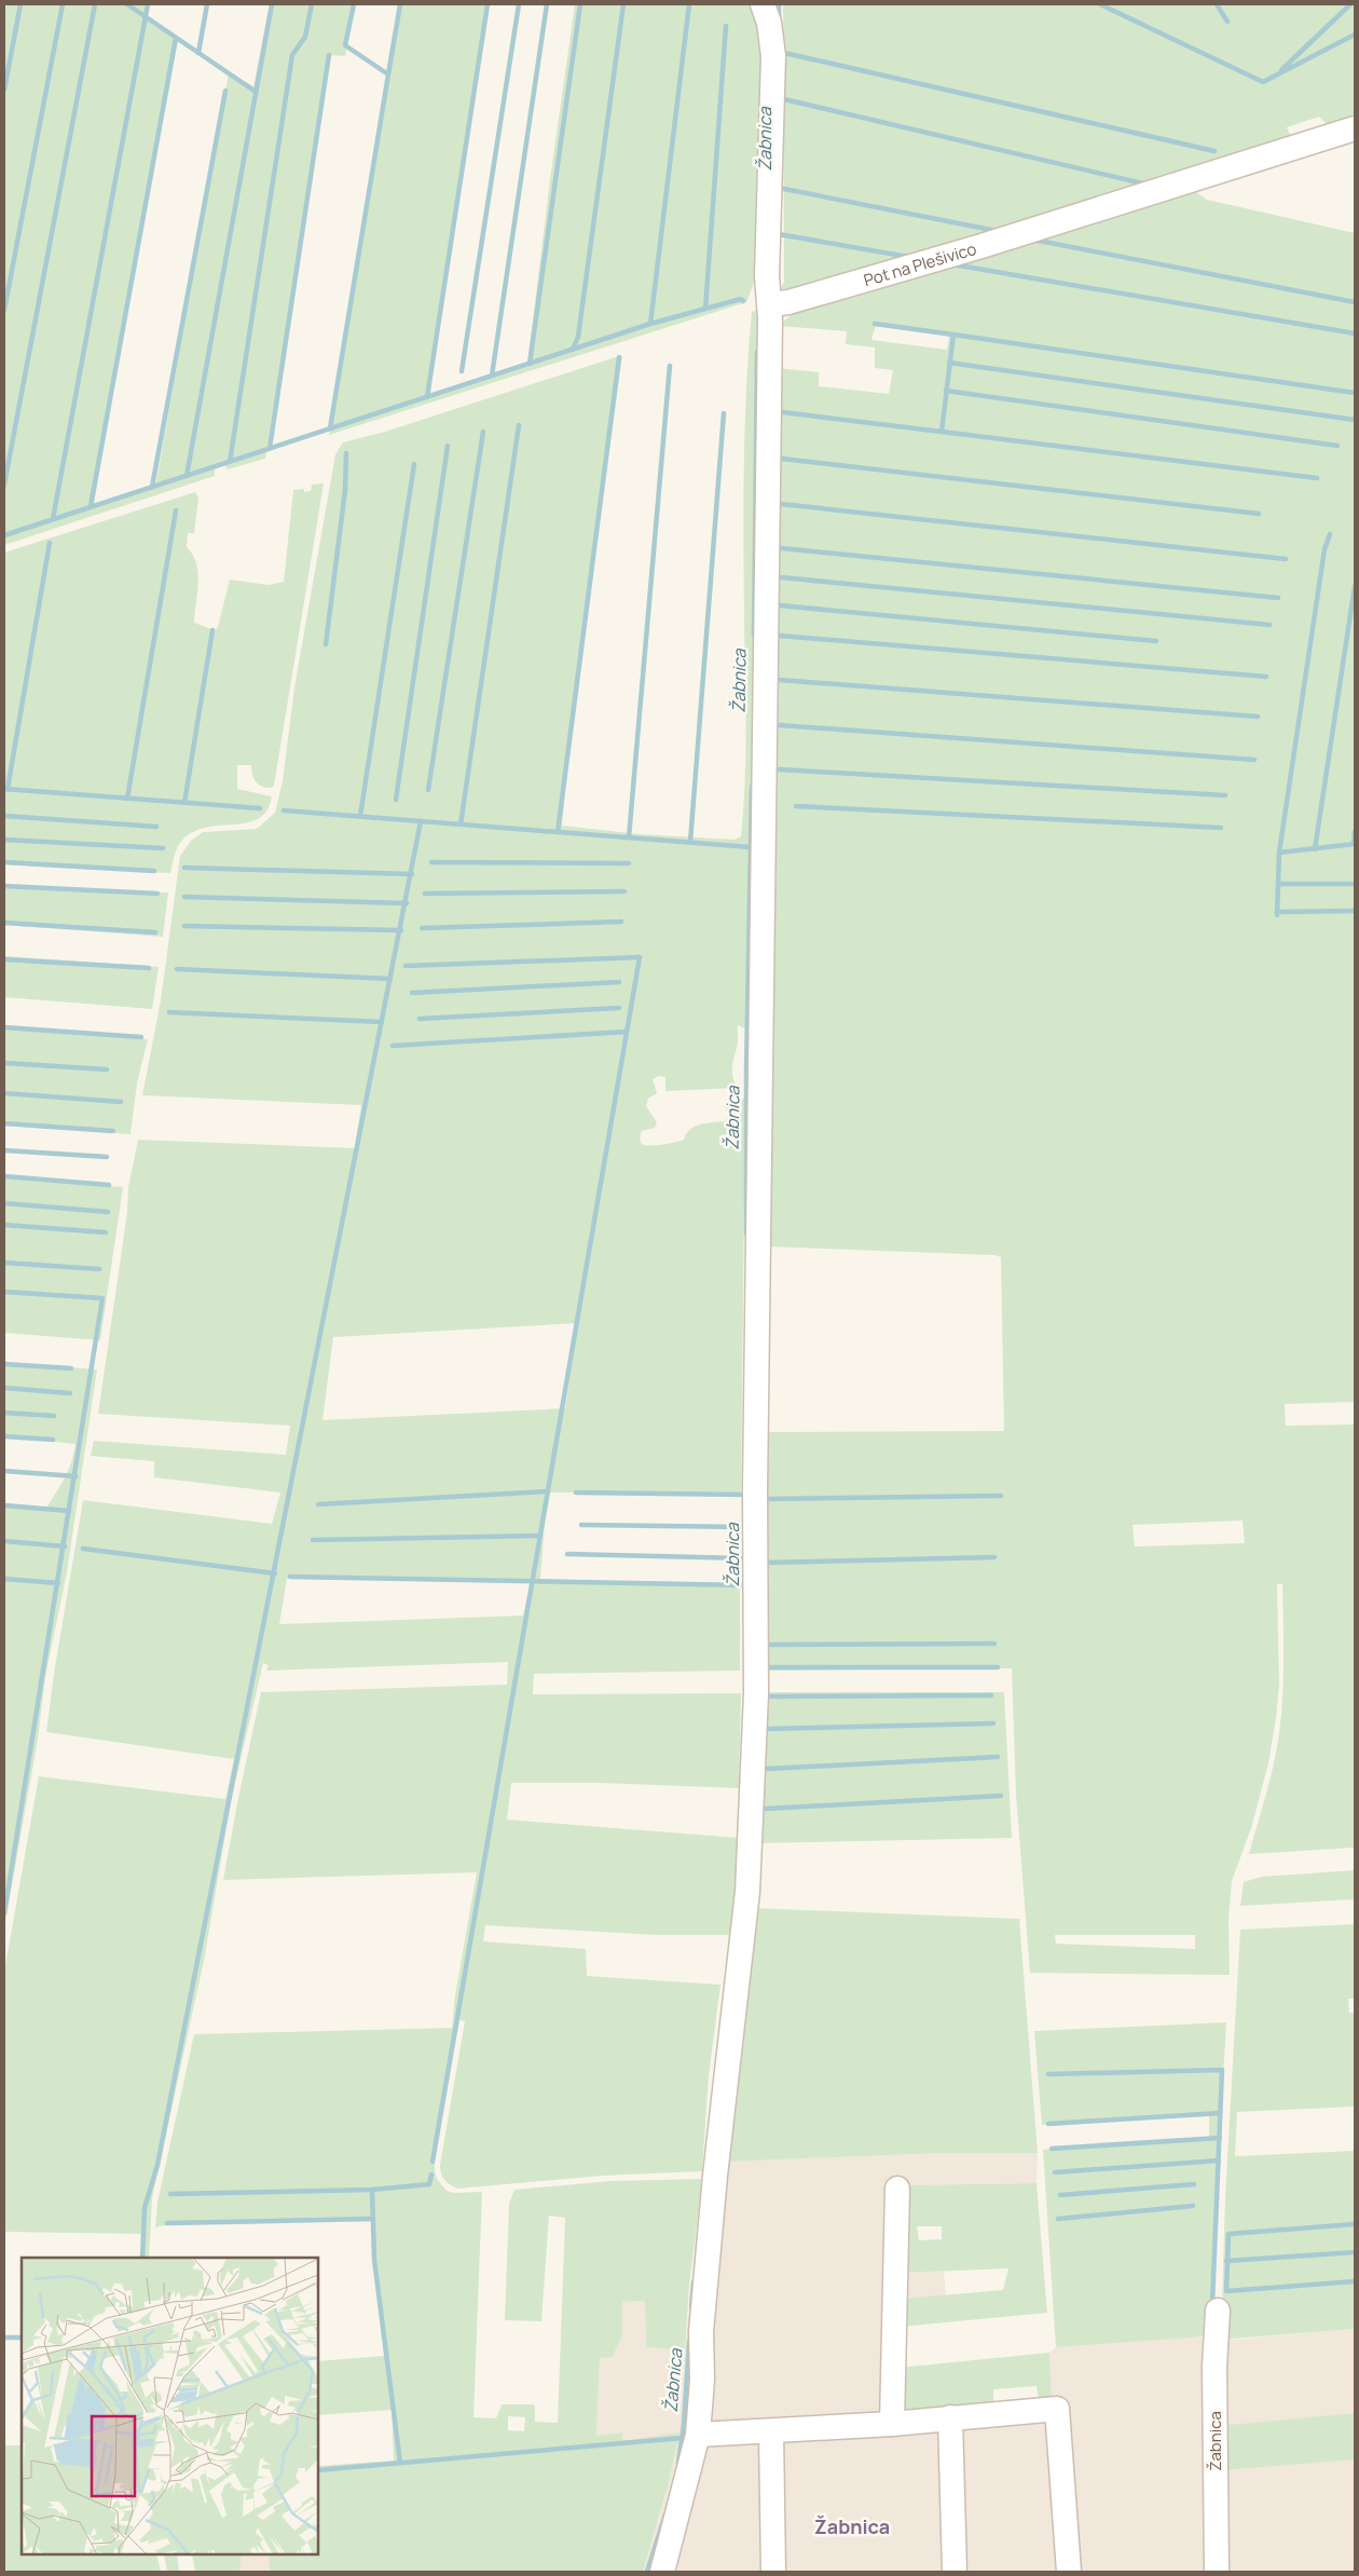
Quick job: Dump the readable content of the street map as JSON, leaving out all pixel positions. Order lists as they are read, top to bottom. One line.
{"streets":{"street":["Pot na Plešivico","Žabnica"]},"districts":["Žabnica"],"water":["Žabnica"]}
